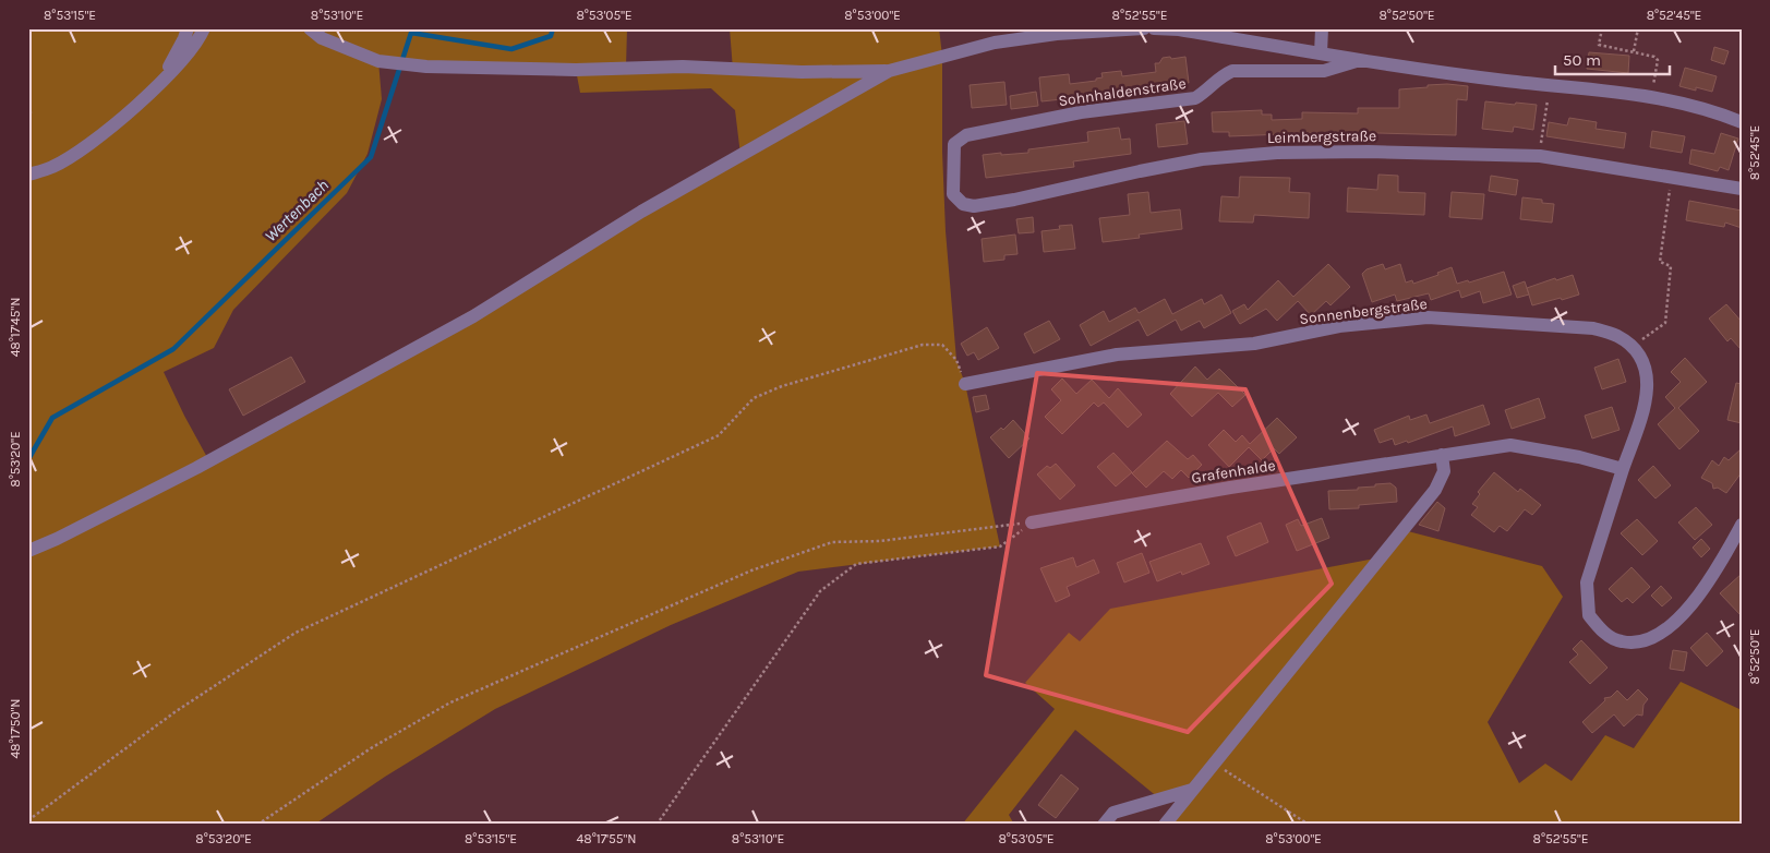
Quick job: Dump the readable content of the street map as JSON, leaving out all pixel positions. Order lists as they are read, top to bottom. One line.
{"streets":{"street":["Sohnhaldenstraße","Leimbergstraße","Sonnenbergstraße","Grafenhalde"]},"crossings":[["Sohnhaldenstraße","Leimbergstraße"]],"water":["Wertenbach"],"scale_bar":"50 m","coordinates":["8°53'15\"E","8°53'10\"E","8°53'05\"E","8°53'00\"E","8°52'55\"E","8°52'50\"E","8°52'45\"E","48°17'45\"N","8°53'20\"E","48°17'50\"N","48°17'55\"N"]}
